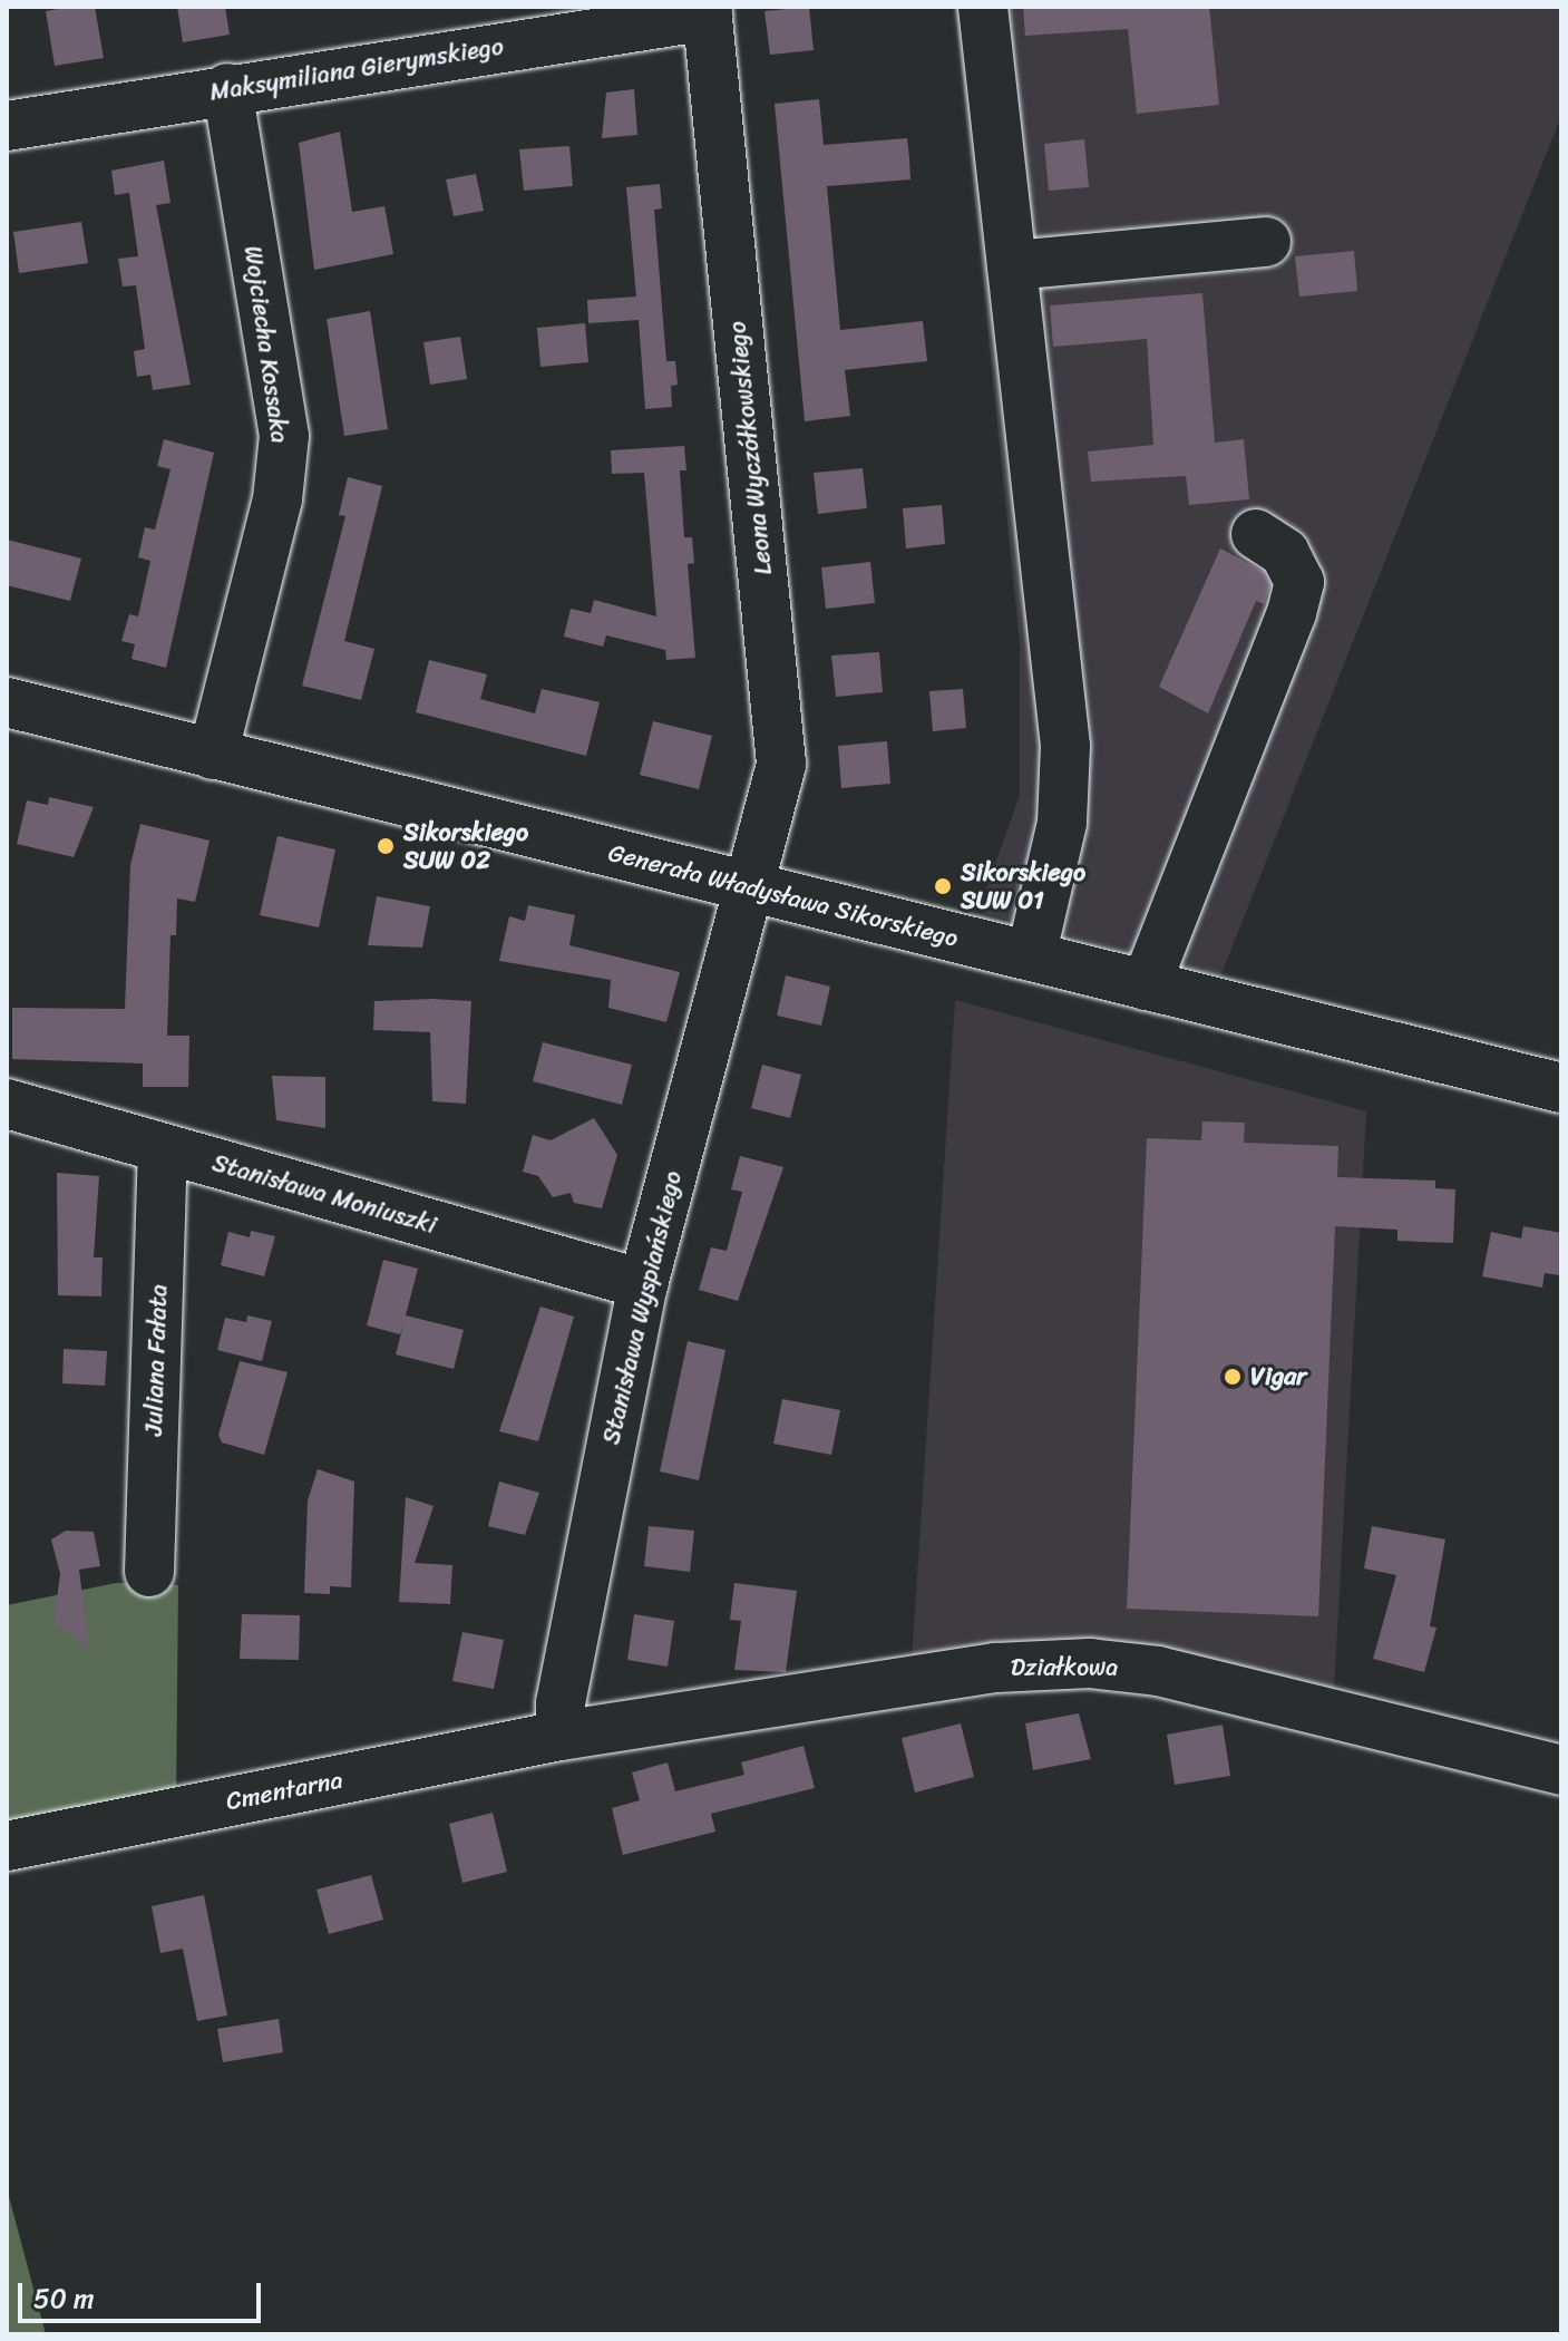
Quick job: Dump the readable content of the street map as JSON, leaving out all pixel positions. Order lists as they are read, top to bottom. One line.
{"streets":{"street":["Maksymiliana Gierymskiego","Wojciecha Kossaka","Leona Wyczółkowskiego","Generała Władysława Sikorskiego","Stanisława Moniuszki","Stanisława Wyspiańskiego","Juliana Fałata","Działkowa","Cmentarna"]},"crossings":[["Maksymiliana Gierymskiego","Wojciecha Kossaka"],["Maksymiliana Gierymskiego","Leona Wyczółkowskiego"],["Wojciecha Kossaka","Generała Władysława Sikorskiego"],["Leona Wyczółkowskiego","Generała Władysława Sikorskiego"],["Leona Wyczółkowskiego","Stanisława Wyspiańskiego"],["Generała Władysława Sikorskiego","Stanisława Wyspiańskiego"],["Stanisława Moniuszki","Stanisława Wyspiańskiego"],["Stanisława Moniuszki","Juliana Fałata"],["Stanisława Wyspiańskiego","Działkowa"],["Stanisława Wyspiańskiego","Cmentarna"],["Działkowa","Cmentarna"]],"places":["Sikorskiego SUW 02","Sikorskiego SUW 01","Vigar"],"scale_bar":"50 m"}
